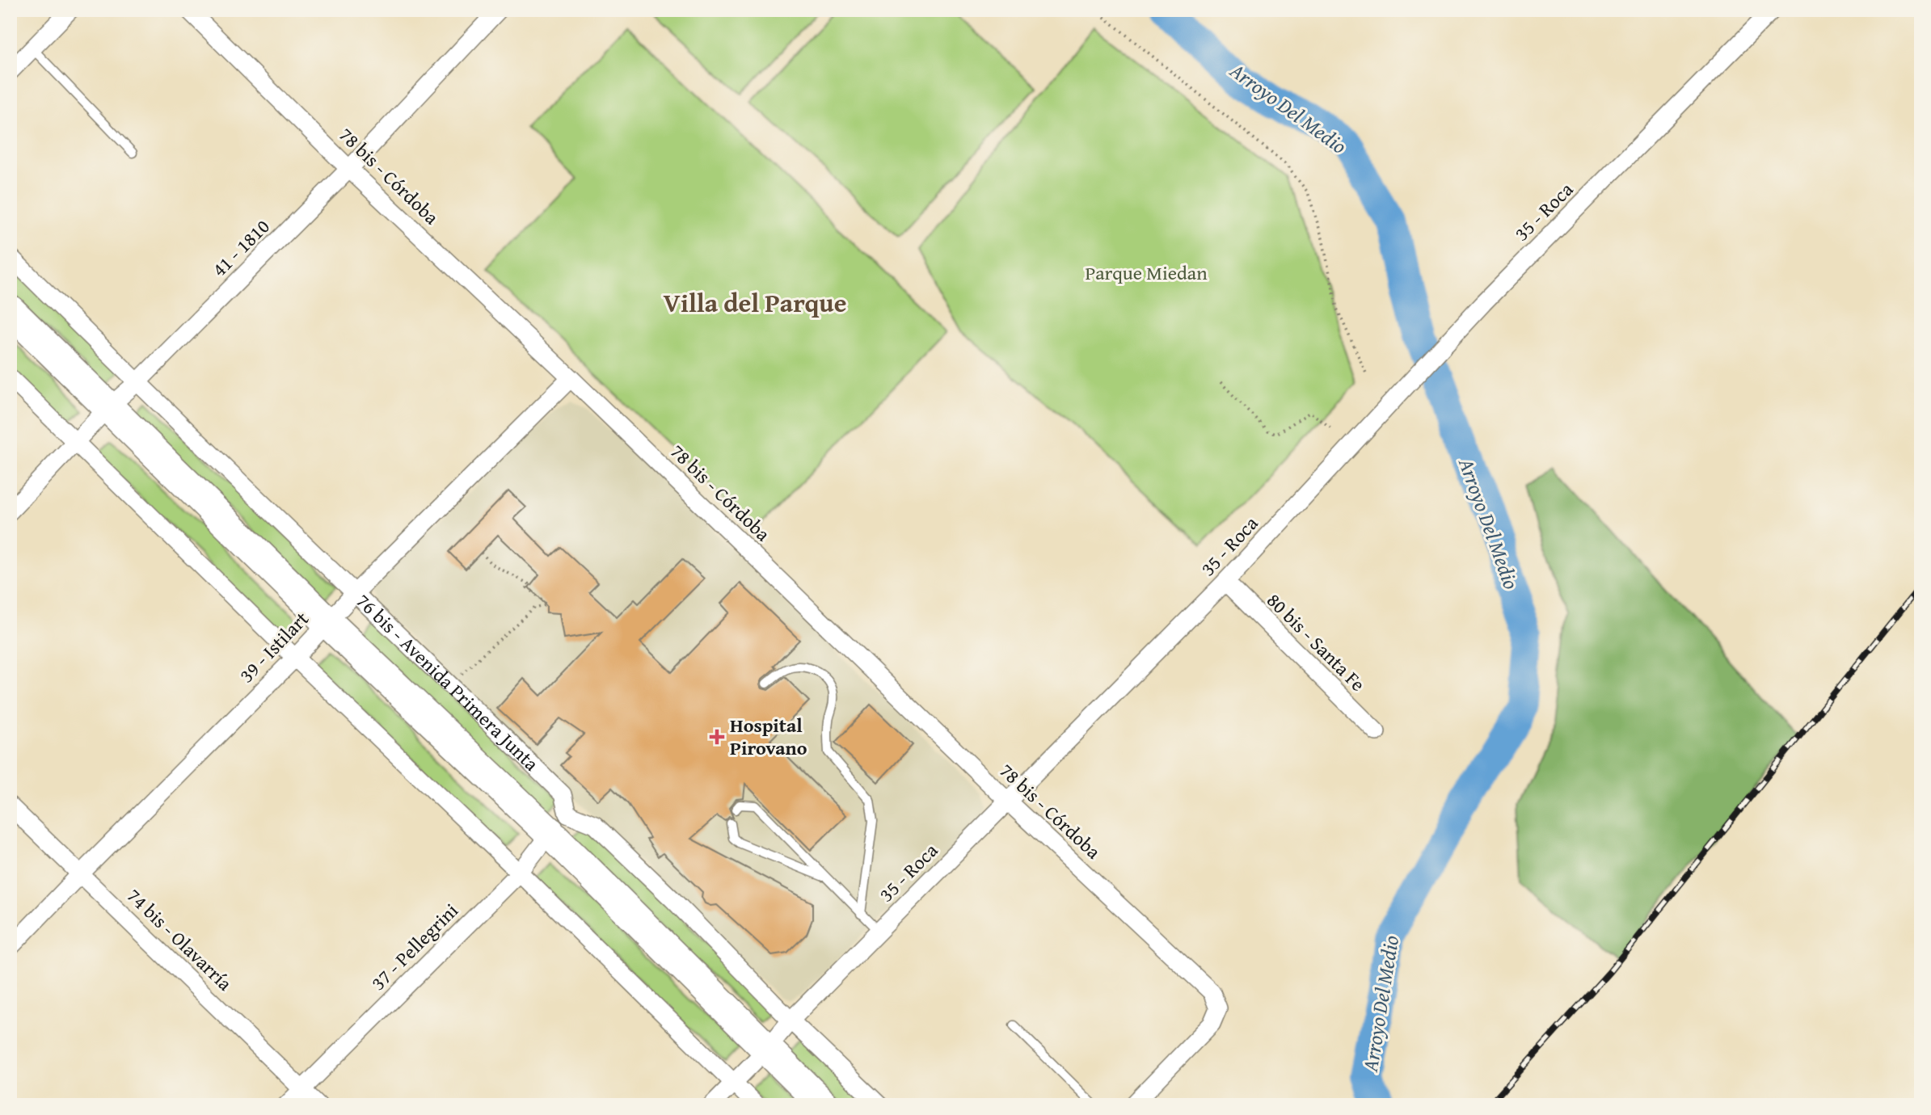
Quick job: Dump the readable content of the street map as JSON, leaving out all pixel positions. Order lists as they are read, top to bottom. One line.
{"streets":{"highway":["76 bis - Avenida Primera Junta"],"street":["78 bis - Córdoba","35 - Roca","41 - 1810","80 bis - Santa Fe","39 - Istilart","74 bis - Olavarría","37 - Pellegrini"]},"crossings":[["78 bis - Córdoba","35 - Roca"],["78 bis - Córdoba","41 - 1810"],["78 bis - Córdoba","39 - Istilart"],["35 - Roca","80 bis - Santa Fe"],["35 - Roca","76 bis - Avenida Primera Junta"],["41 - 1810","76 bis - Avenida Primera Junta"],["39 - Istilart","76 bis - Avenida Primera Junta"],["39 - Istilart","74 bis - Olavarría"],["76 bis - Avenida Primera Junta","37 - Pellegrini"],["74 bis - Olavarría","37 - Pellegrini"]],"districts":["Villa del Parque"],"water":["Arroyo Del Medio"],"parks":["Parque Miedan"],"places":{"health":["Hospital Pirovano"]}}
